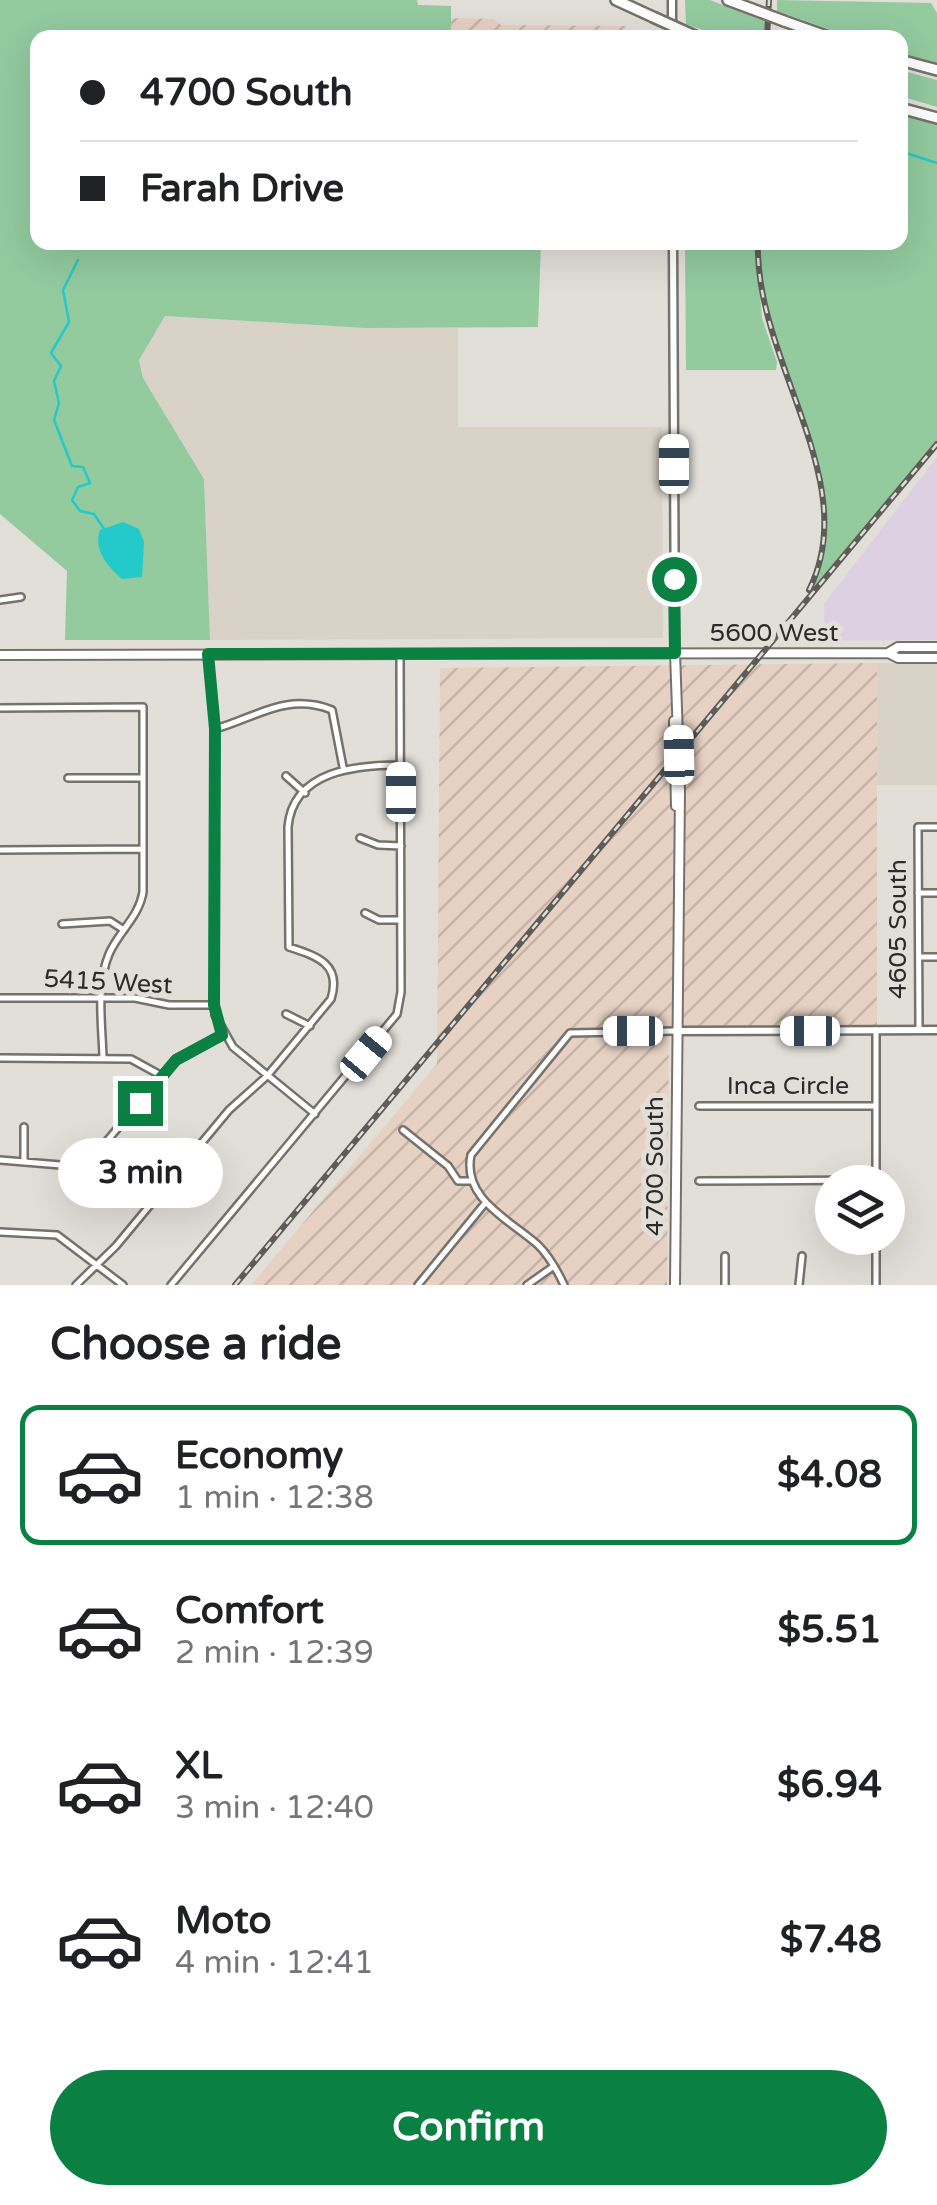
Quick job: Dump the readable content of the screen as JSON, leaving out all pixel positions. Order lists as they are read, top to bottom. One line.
{"streets":{"main road":["5600 West","4700 South"],"street":["4605 South","5415 West","Inca Circle"]},"crossings":[["5600 West","4700 South"]],"page":{"banner":["4700 South","Farah Drive"],"bubble":"3 min","heading":"Choose a ride","list":[{"name":"Economy","note":"1 min · 12:38","value":"$4.08"},{"name":"Comfort","note":"2 min · 12:39","value":"$5.51"},{"name":"XL","note":"3 min · 12:40","value":"$6.94"},{"name":"Moto","note":"4 min · 12:41","value":"$7.48"}],"buttons":"Confirm"}}
